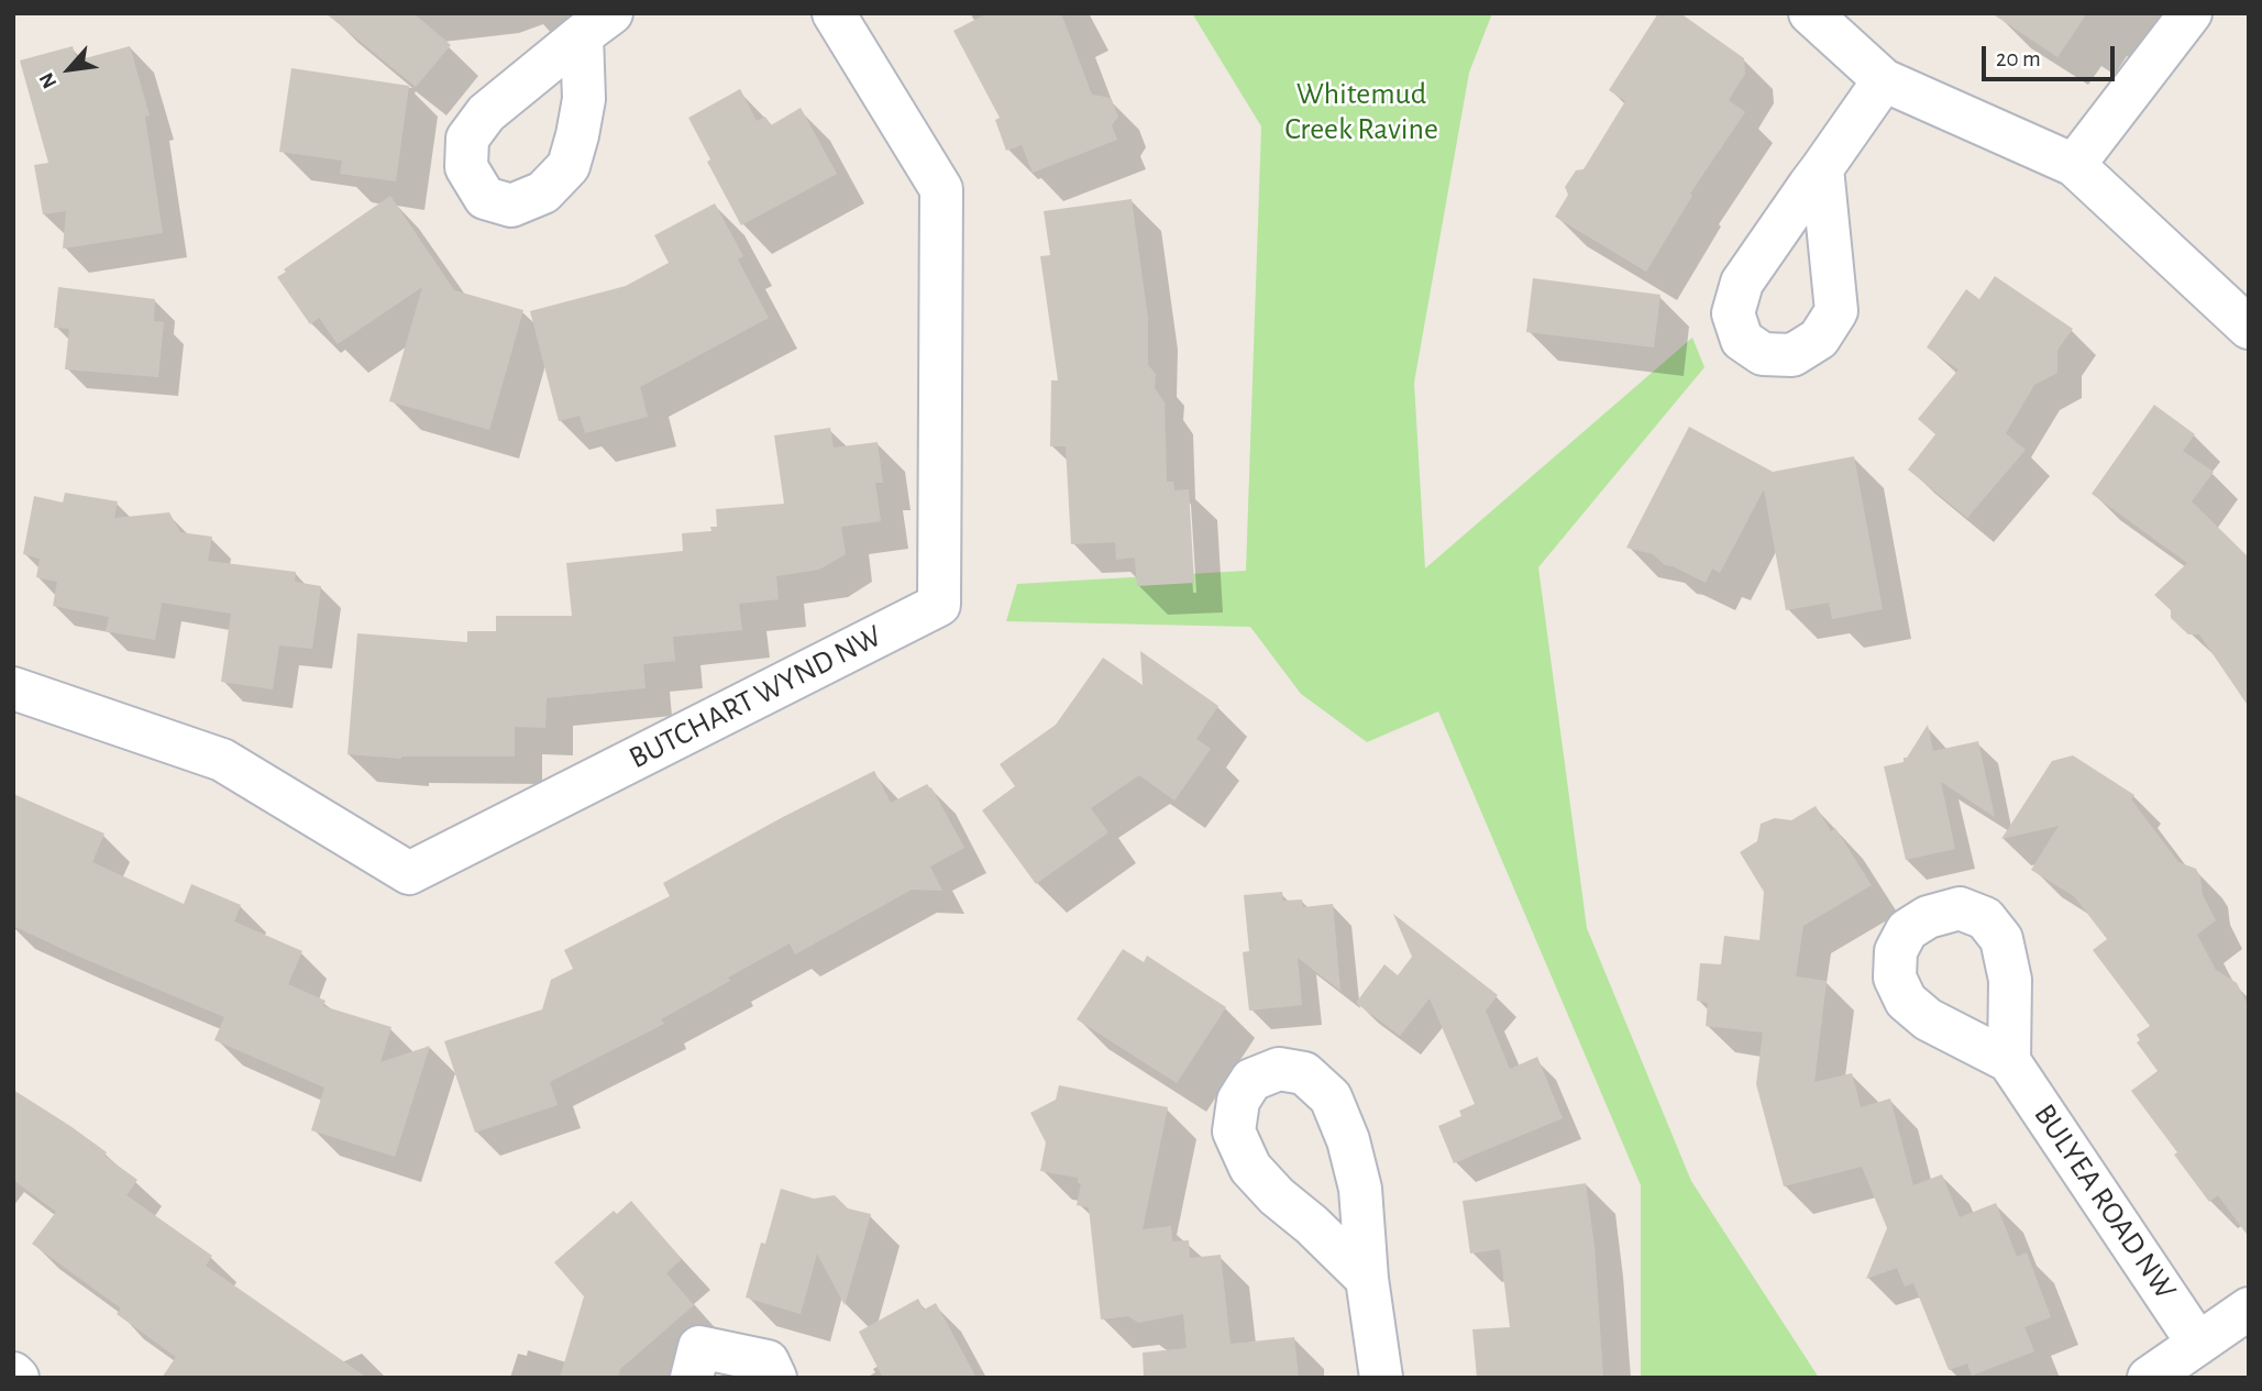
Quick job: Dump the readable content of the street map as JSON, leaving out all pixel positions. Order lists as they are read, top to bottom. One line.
{"streets":{"street":["BUTCHART WYND NW","BULYEA ROAD NW"]},"parks":["Whitemud Creek Ravine"],"scale_bar":"20 m","north":"bottom left"}
